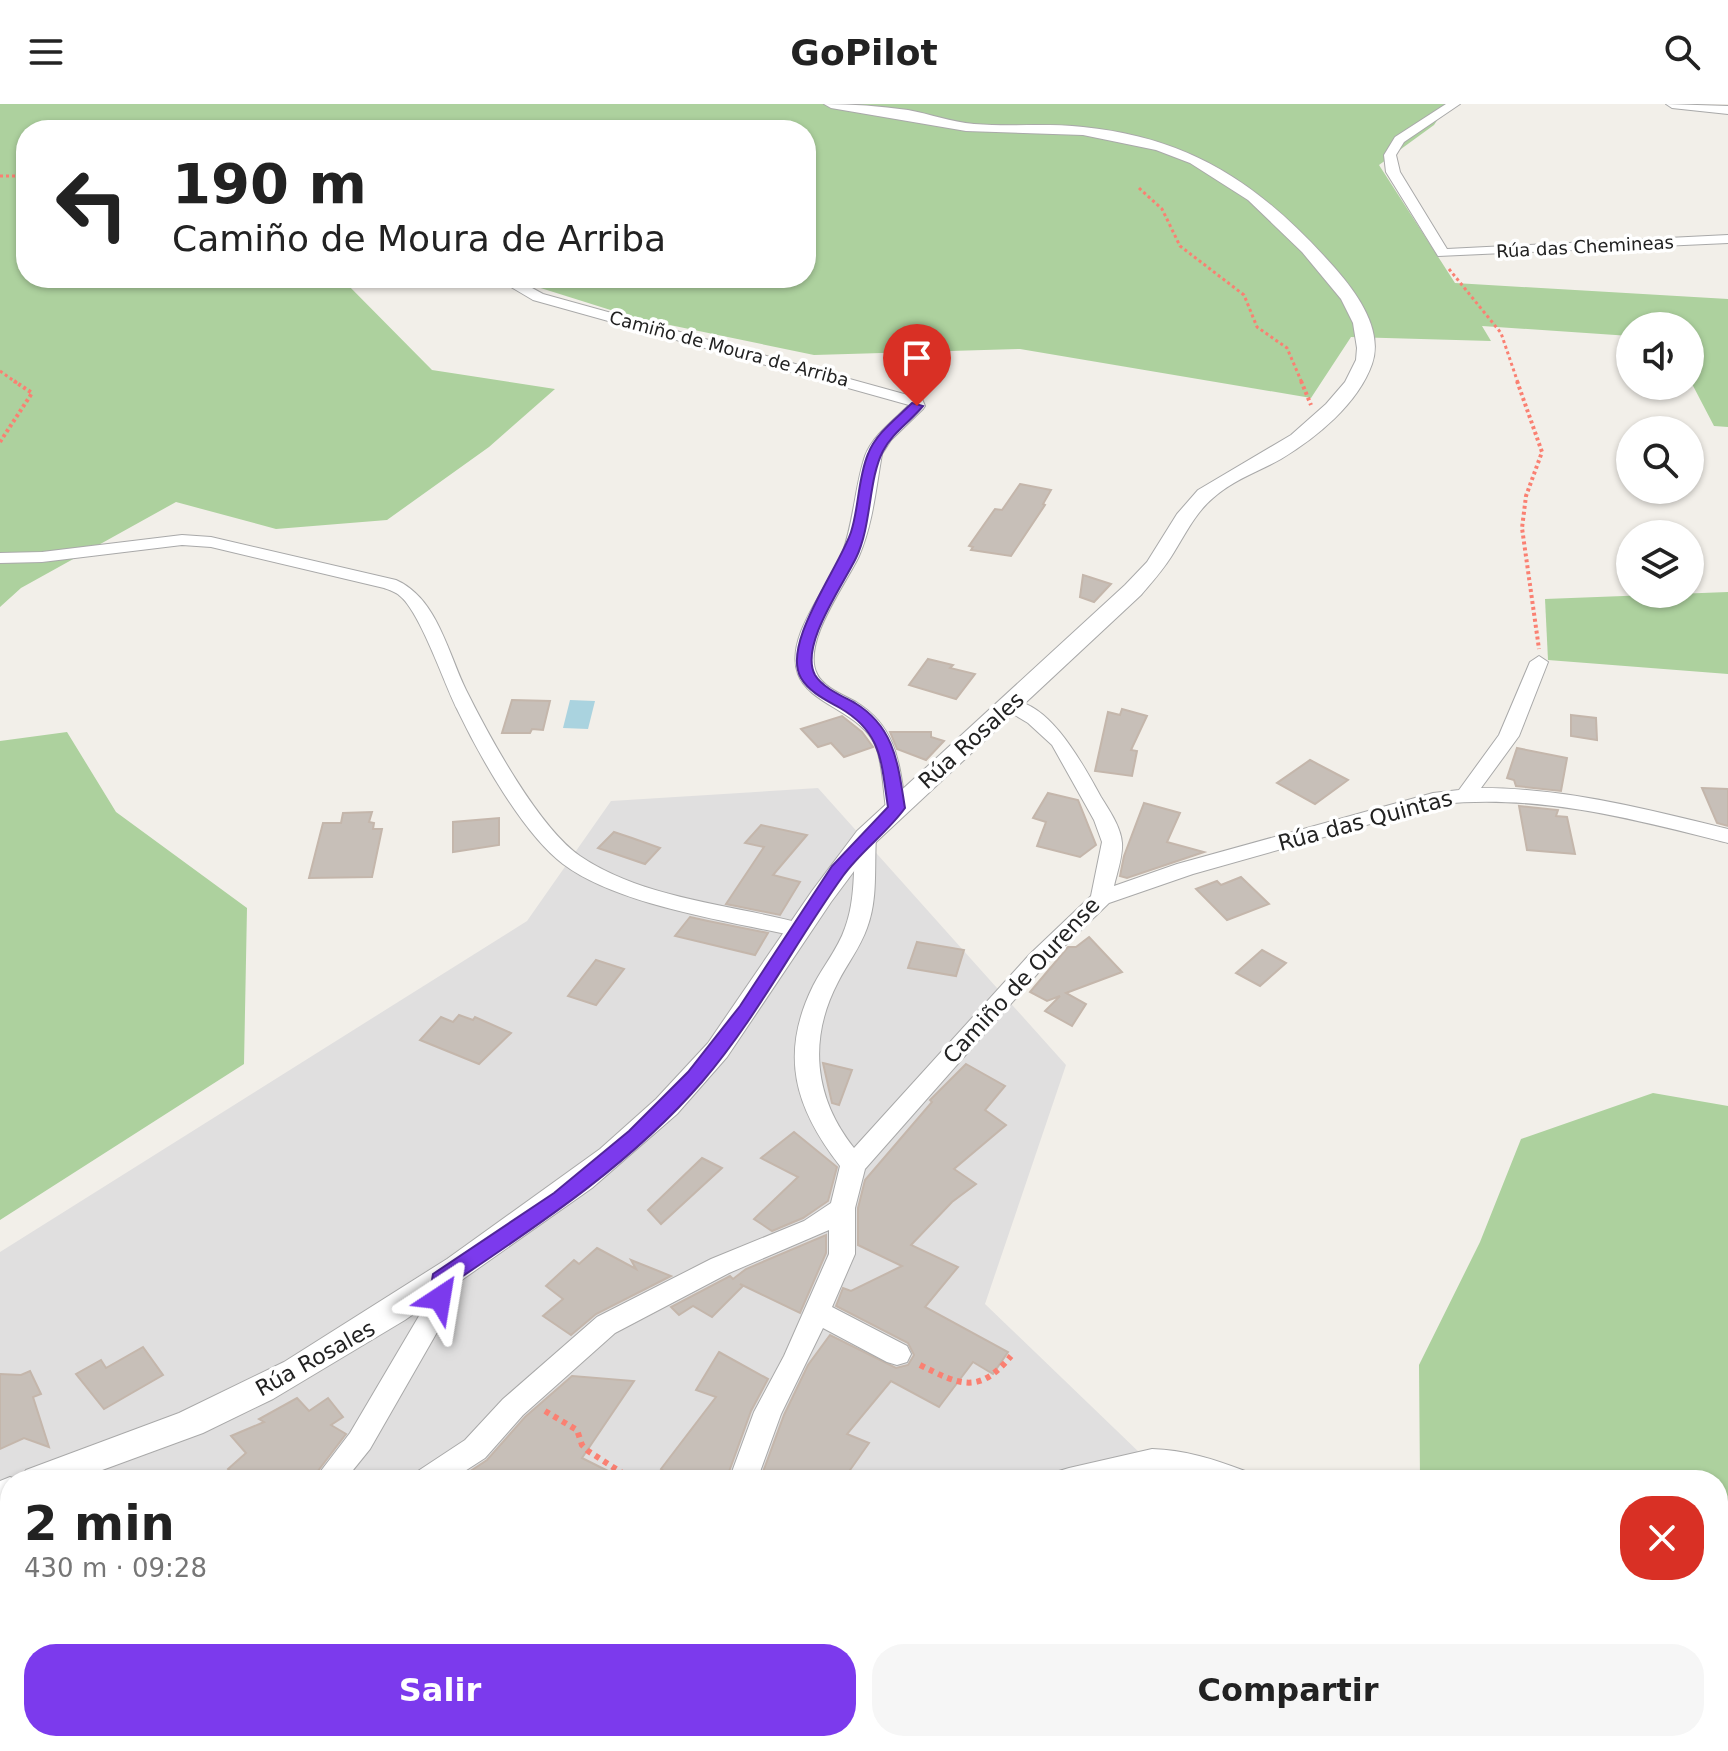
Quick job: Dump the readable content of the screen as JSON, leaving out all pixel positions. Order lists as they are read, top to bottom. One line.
{"streets":{"street":["Rúa das Chemineas","Camiño de Moura de Arriba","Rúa Rosales","Rúa das Quintas","Camiño de Ourense"]},"crossings":[["Camiño de Moura de Arriba","Rúa Rosales"],["Rúa Rosales","Camiño de Ourense"],["Rúa das Quintas","Camiño de Ourense"]],"page":{"header":"GoPilot","turn":["190 m","Camiño de Moura de Arriba"],"heading":["2 min","430 m · 09:28"],"buttons":["Salir","Compartir"]}}
